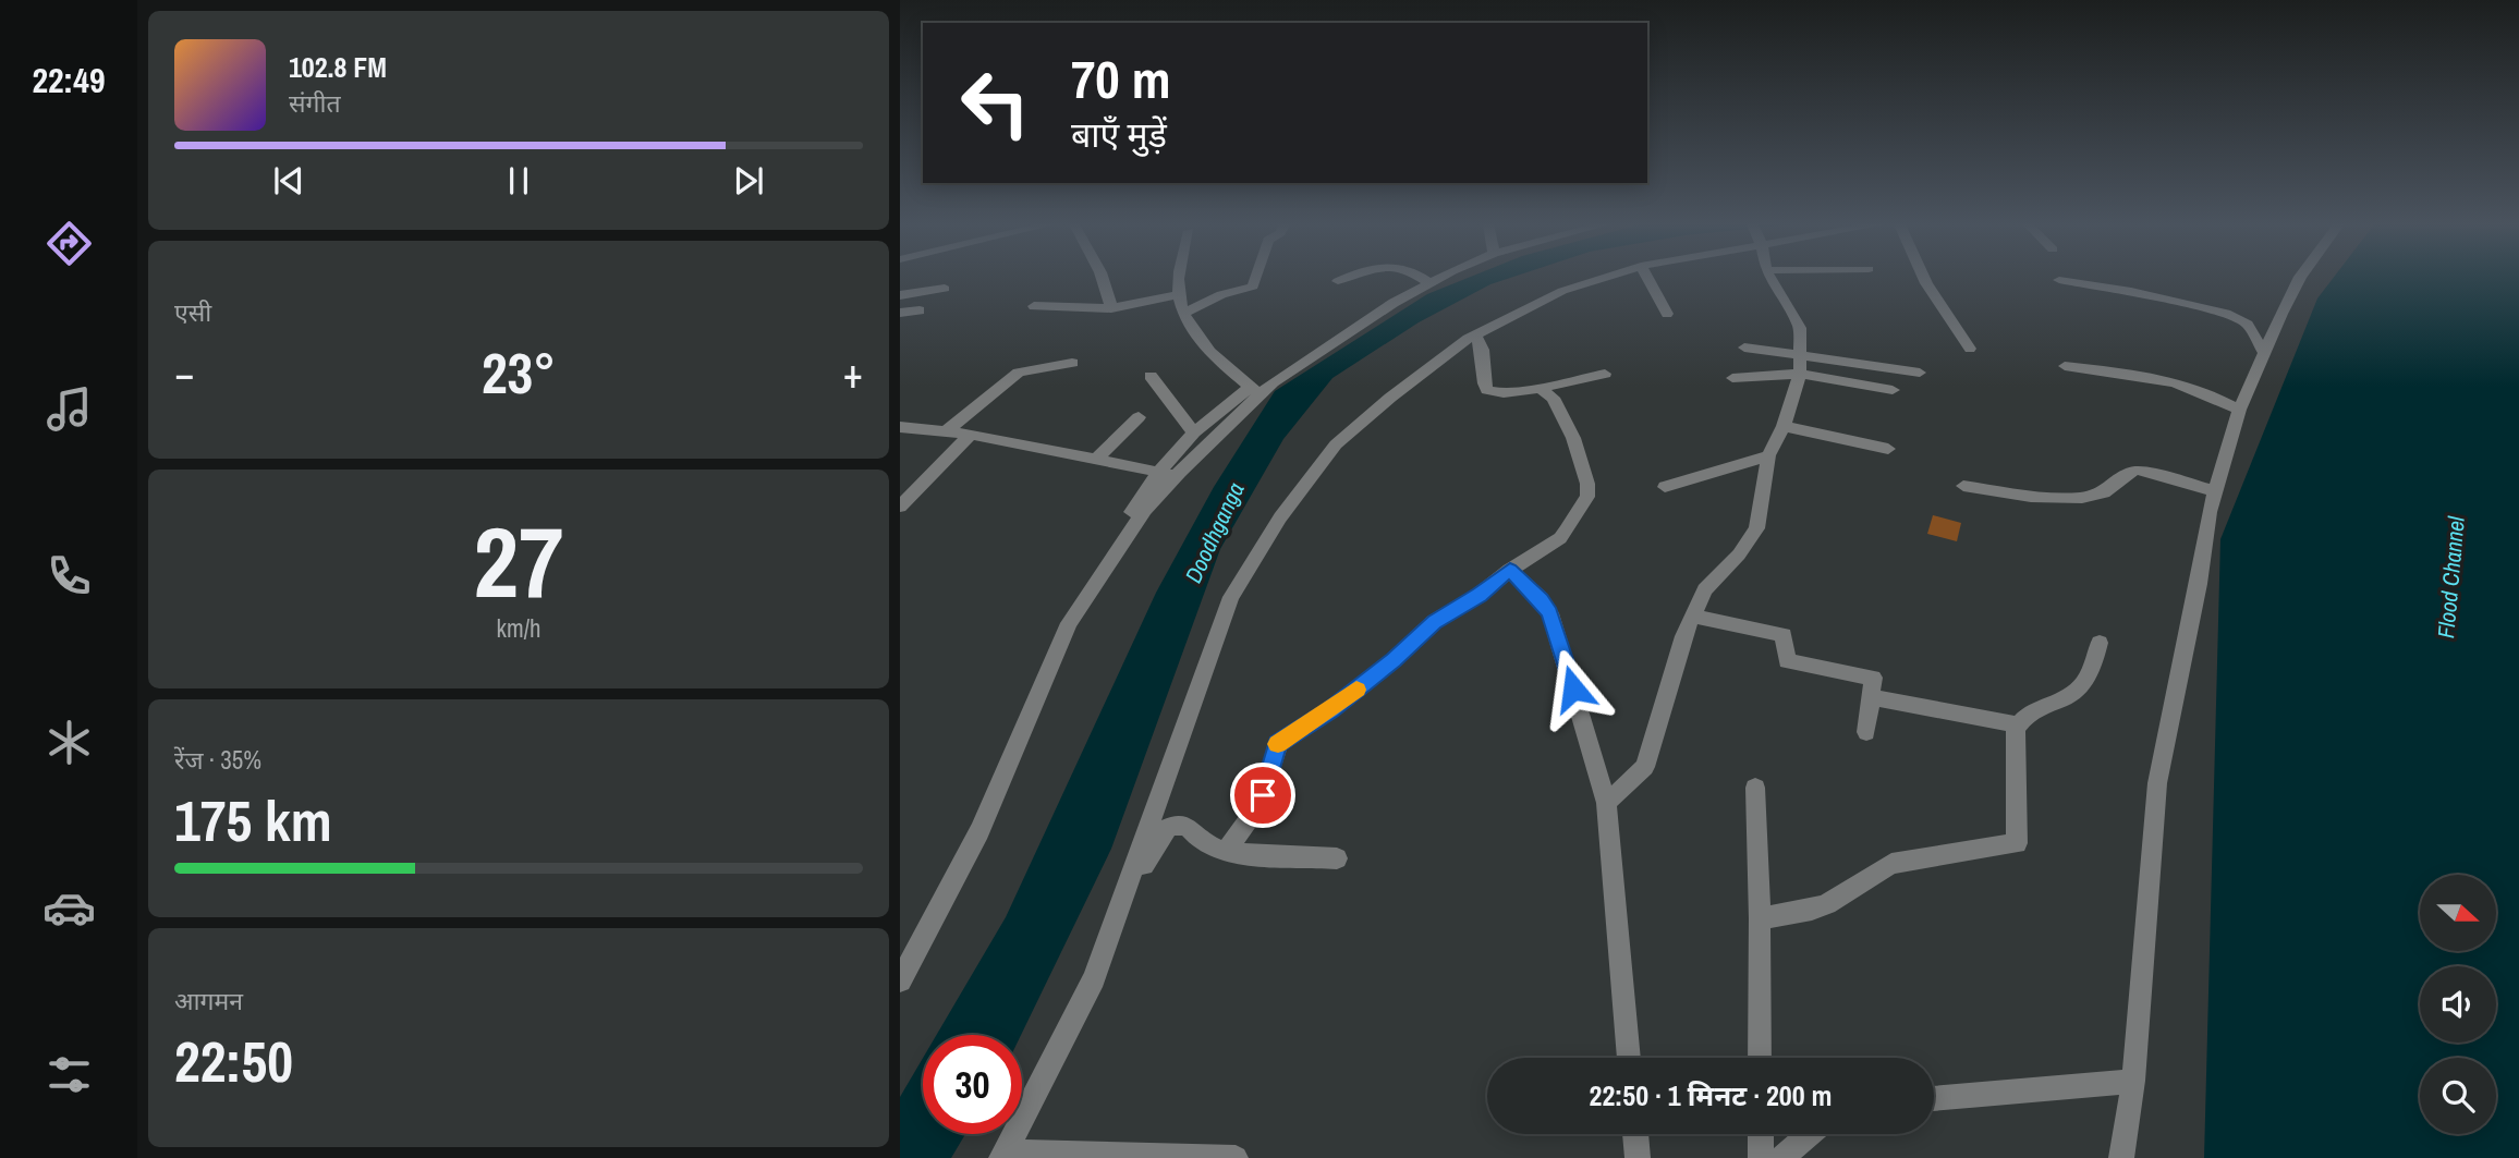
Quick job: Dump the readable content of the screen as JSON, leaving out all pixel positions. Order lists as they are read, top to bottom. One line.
{"water":["Doodhganga","Flood Channel"],"north":"right","page":{"tabs":"22:49","turn":["70 m","बाएँ मुड़ें"],"song":["102.8 FM","संगीत"],"tile":["एसी",["27","km/h"],["रेंज · 35%","175 km"],["आगमन","22:50"]],"heat":["−","23°","+"],"limit":"30","trip":"22:50 · 1 मिनट · 200 m"}}
